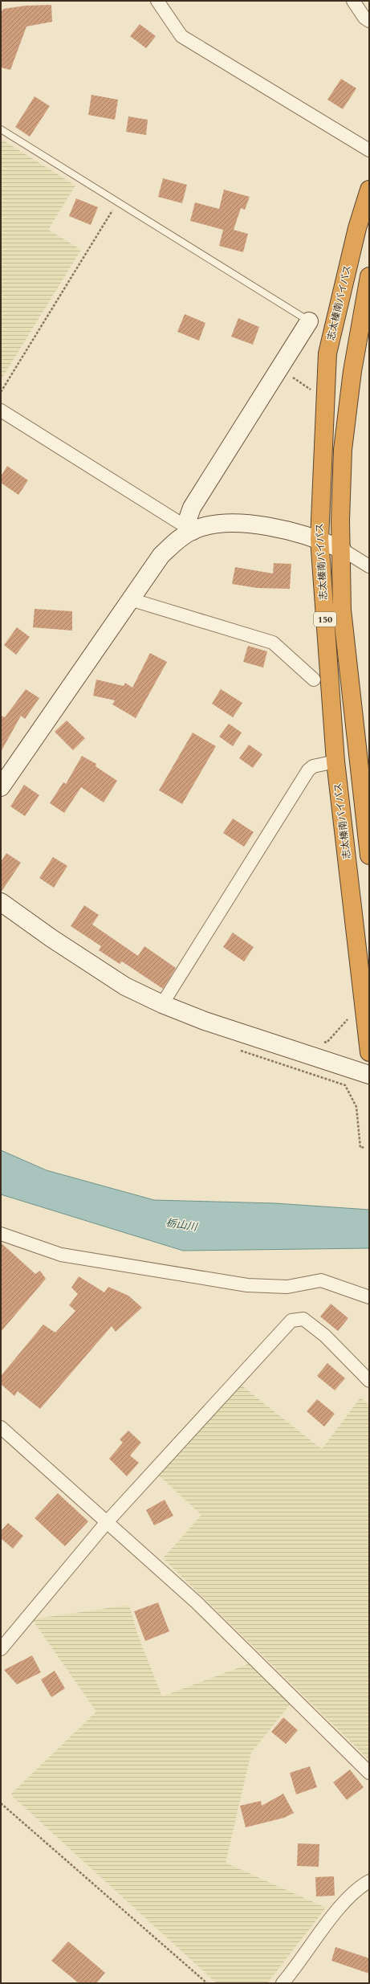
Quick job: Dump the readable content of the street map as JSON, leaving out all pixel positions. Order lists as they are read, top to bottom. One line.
{"streets":{"highway":["志太榛南バイパス","150"]},"water":["栃山川"]}
